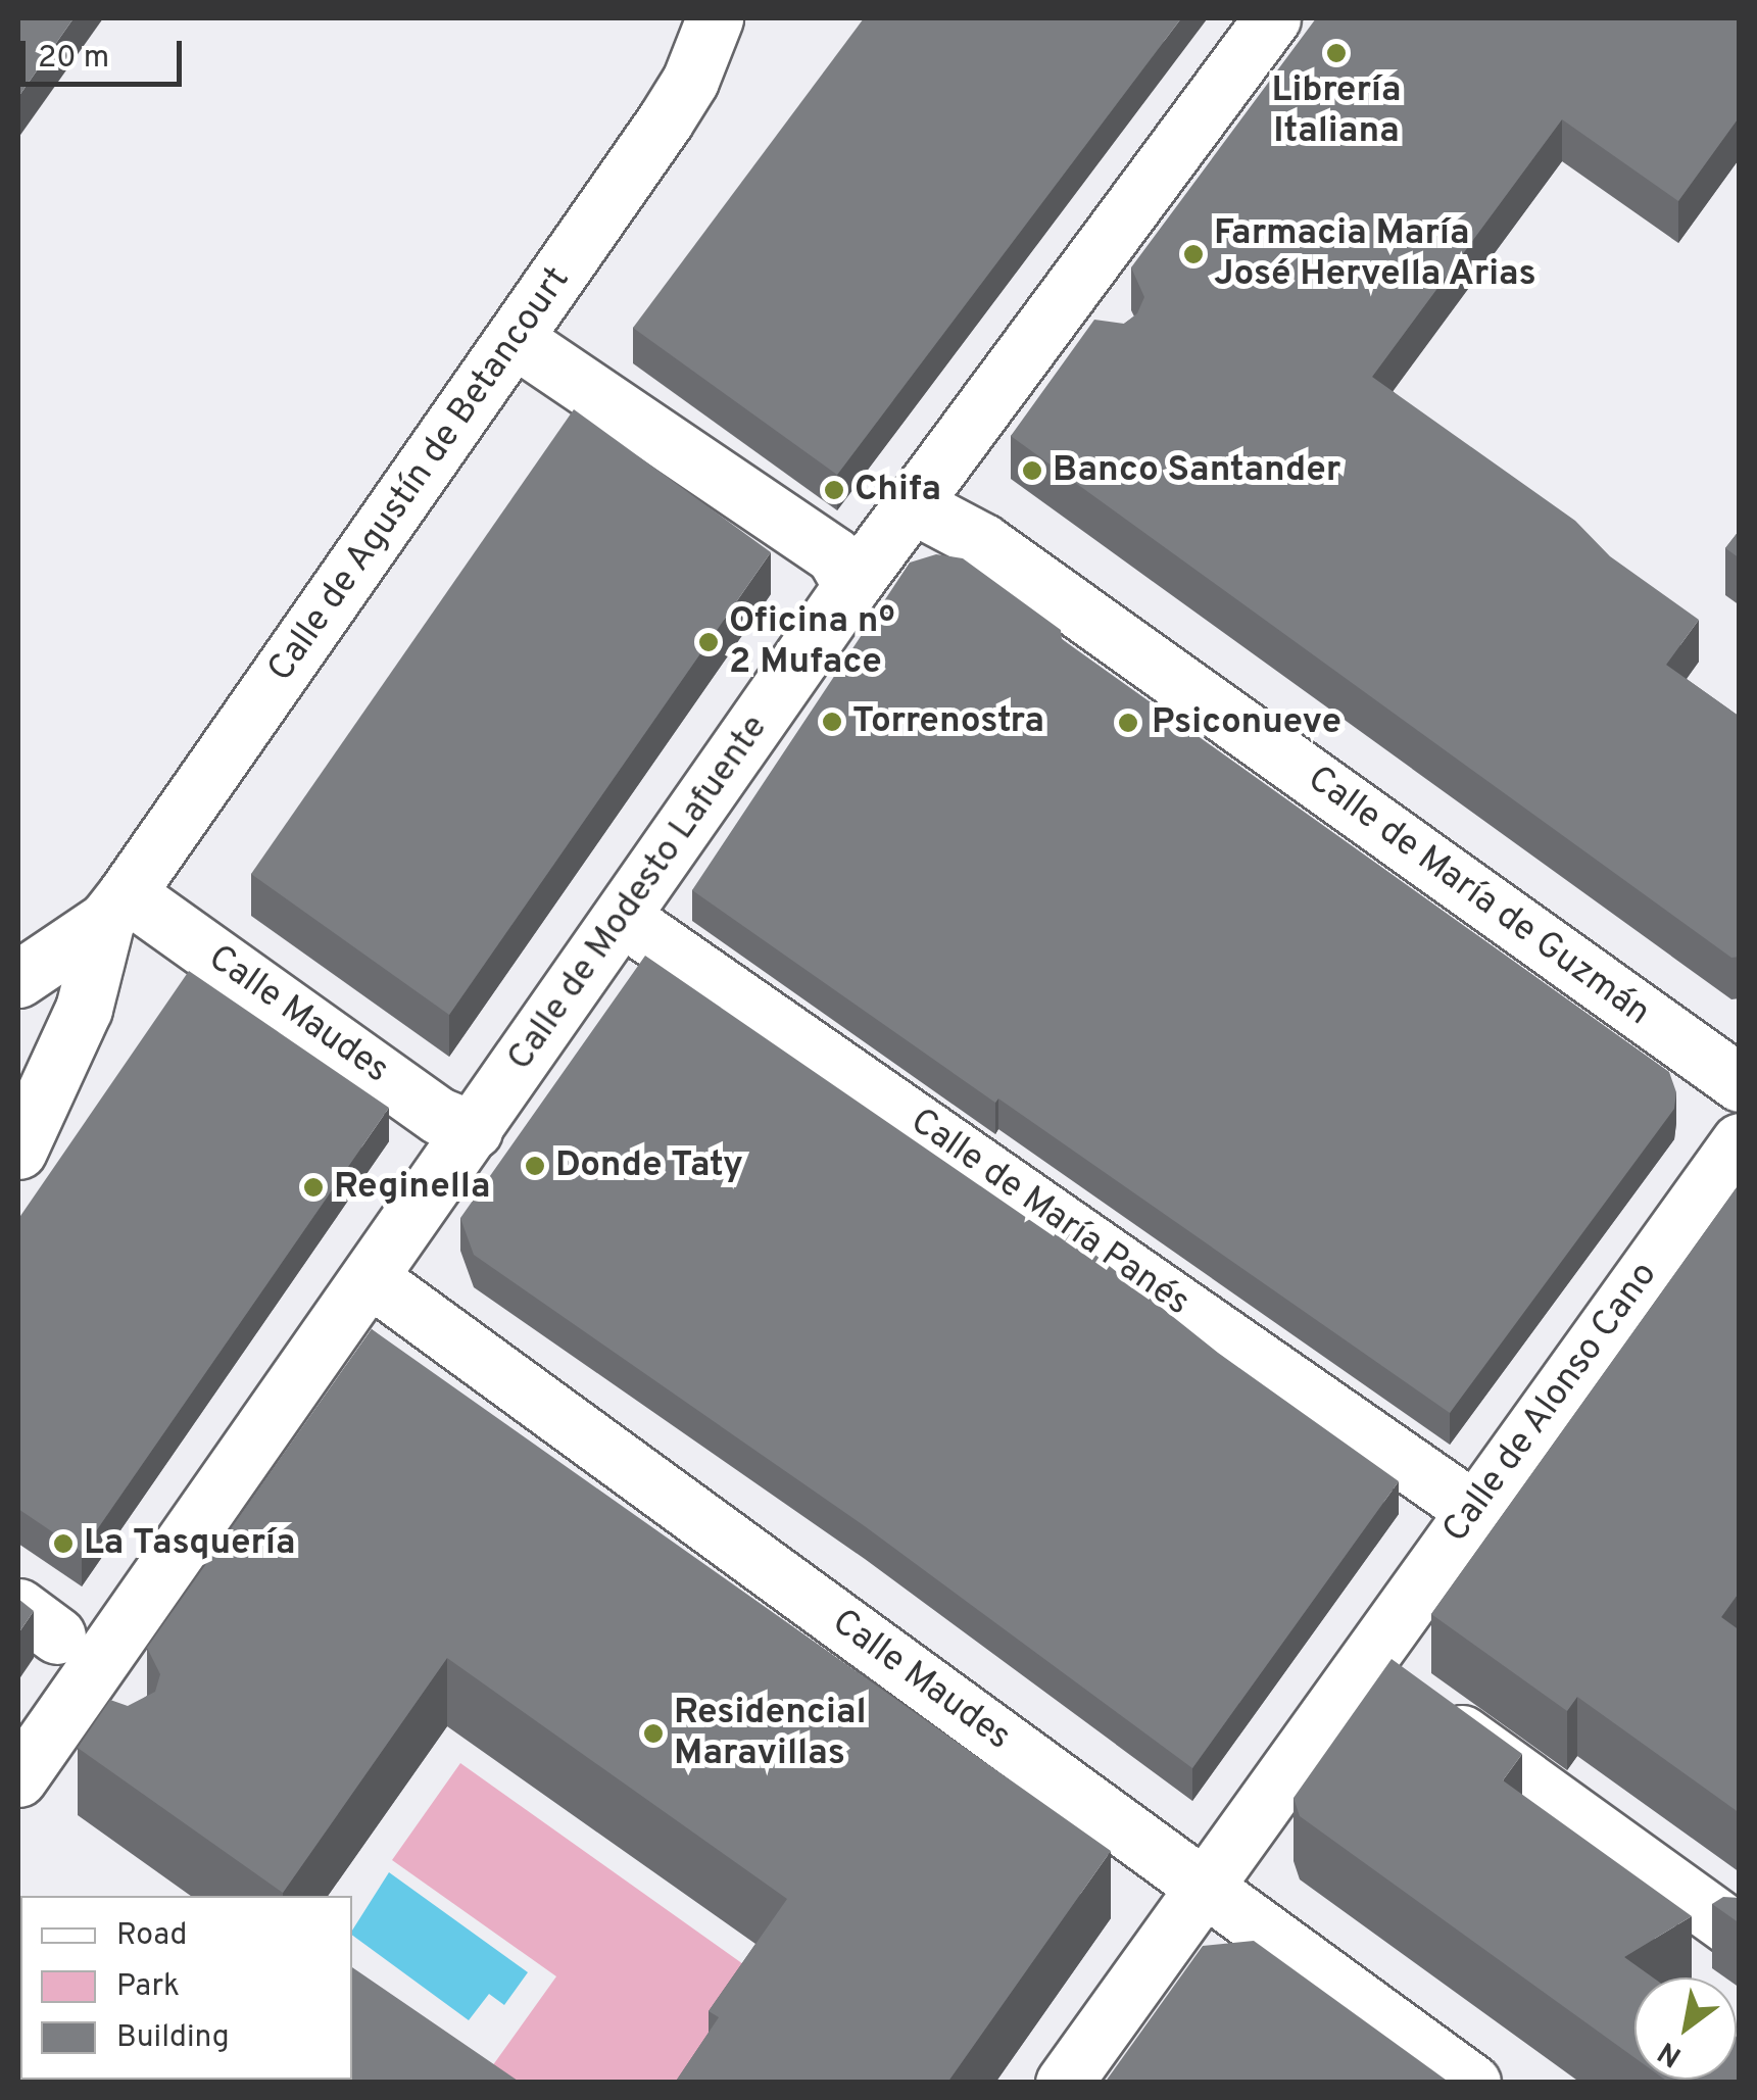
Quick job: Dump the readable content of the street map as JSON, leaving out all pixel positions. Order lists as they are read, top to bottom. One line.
{"streets":{"street":["Calle de Agustín de Betancourt","Calle de Modesto Lafuente","Calle de María de Guzmán","Calle Maudes","Calle de María Panés","Calle de Alonso Cano"]},"crossings":[["Calle de Agustín de Betancourt","Calle Maudes"],["Calle de Modesto Lafuente","Calle de María de Guzmán"],["Calle de Modesto Lafuente","Calle Maudes"],["Calle de Modesto Lafuente","Calle de María Panés"],["Calle Maudes","Calle de Alonso Cano"],["Calle de María Panés","Calle de Alonso Cano"]],"places":["Librería Italiana","Farmacia María José Hervella Arias","Banco Santander","Chifa","Oficina nº 2 Muface","Torrenostra","Psiconueve","Donde Taty","Reginella","La Tasquería","Residencial Maravillas"],"legend":["Road","Park","Building"],"scale_bar":"20 m","north":"bottom left"}
